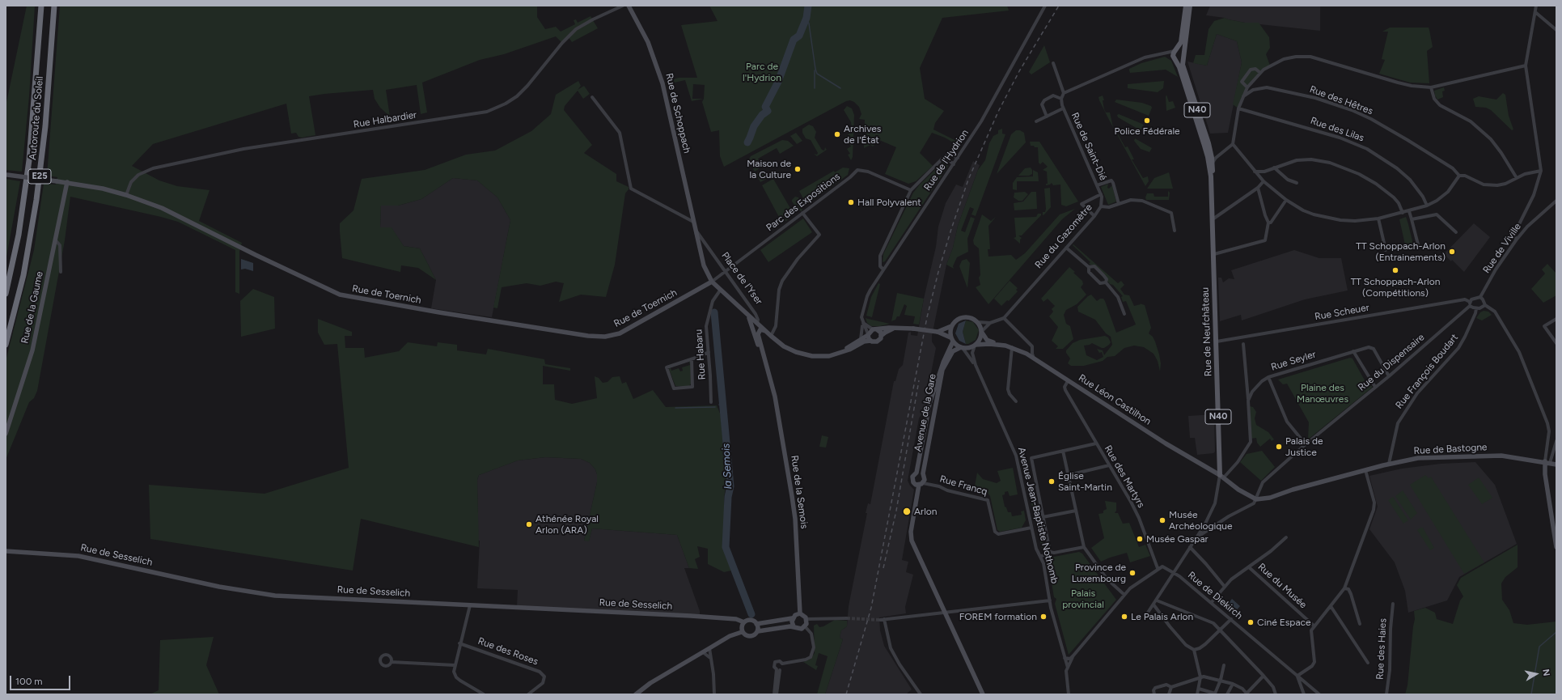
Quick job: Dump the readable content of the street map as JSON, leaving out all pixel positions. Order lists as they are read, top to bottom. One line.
{"streets":{"highway":["Autoroute du Soleil","E25"],"main road":["N40","Rue de Schoppach","Place de l'Yser","Rue de Toernich","Rue de la Gaume","Rue de Neufchâteau","Rue Léon Castilhon","Avenue de la Gare","Rue de Bastogne","Rue de la Semois","Rue de Sesselich"],"street":["Rue des Hêtres","Rue Halbardier","Rue des Lilas","Rue de Saint-Dié","Rue de l'Hydrion","Parc des Expositions","Rue du Gazomètre","Rue de Viville","Rue Scheuer","Rue Habaru","Rue Seyler","Rue du Dispensaire","Rue François Boudart","Rue des Martyrs","Rue Francq","Avenue Jean-Baptiste Nothomb","Rue du Musée","Rue de Diekirch","Rue des Haies","Rue des Roses"]},"crossings":[["N40","Rue de Neufchâteau"],["Rue de Schoppach","Place de l'Yser"],["Rue Halbardier","Rue de Toernich"],["Rue de Saint-Dié","Rue du Gazomètre"],["Parc des Expositions","Place de l'Yser"],["Parc des Expositions","Rue de Toernich"],["Rue du Gazomètre","Rue Léon Castilhon"],["Rue du Gazomètre","Avenue de la Gare"],["Rue du Gazomètre","Avenue Jean-Baptiste Nothomb"],["Rue de Viville","Rue Scheuer"],["Rue de Viville","Rue du Dispensaire"],["Rue de Viville","Rue François Boudart"],["Place de l'Yser","Rue de Toernich"],["Place de l'Yser","Rue Habaru"],["Place de l'Yser","Rue de la Semois"],["Rue de Toernich","Rue de la Gaume"],["Rue Scheuer","Rue de Neufchâteau"],["Rue Scheuer","Rue du Dispensaire"],["Rue Scheuer","Rue François Boudart"],["Rue de Neufchâteau","Rue Léon Castilhon"],["Rue Seyler","Rue du Dispensaire"],["Rue du Dispensaire","Rue François Boudart"],["Rue du Dispensaire","Rue Léon Castilhon"],["Rue du Dispensaire","Rue de Bastogne"],["Rue François Boudart","Rue de Bastogne"],["Rue Léon Castilhon","Avenue de la Gare"],["Rue Léon Castilhon","Rue de Bastogne"],["Rue Léon Castilhon","Rue des Martyrs"],["Rue Léon Castilhon","Avenue Jean-Baptiste Nothomb"],["Avenue de la Gare","Rue Francq"],["Avenue de la Gare","Avenue Jean-Baptiste Nothomb"],["Rue Francq","Avenue Jean-Baptiste Nothomb"],["Rue du Musée","Rue de Diekirch"]],"water":["la Semois"],"parks":["Parc de l'Hydrion","Plaine des Manœuvres","Palais provincial"],"places":["Police Fédérale","Archives de l'État","Maison de la Culture","Hall Polyvalent","TT Schoppach-Arlon (Entrainements)","TT Schoppach-Arlon (Compétitions)","Palais de Justice","Église Saint-Martin","Arlon","Musée Archéologique","Athénée Royal Arlon (ARA)","Musée Gaspar","Province de Luxembourg","FOREM formation","Le Palais Arlon","Ciné Espace"],"scale_bar":"100 m","north":"right"}
